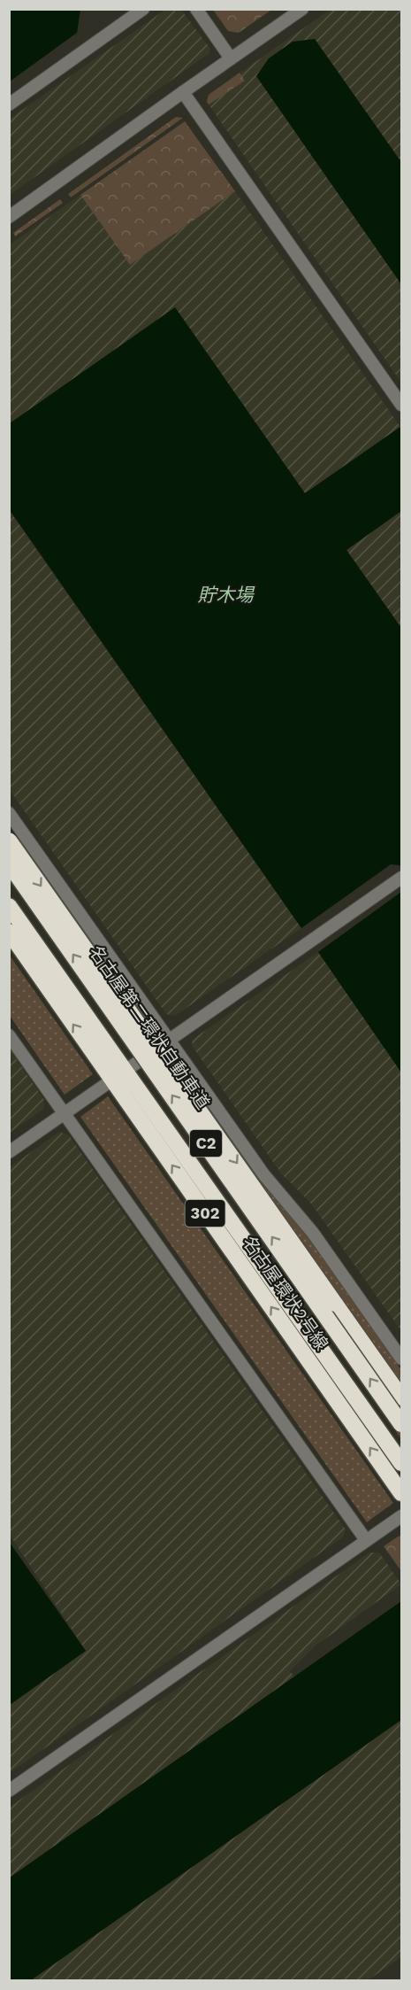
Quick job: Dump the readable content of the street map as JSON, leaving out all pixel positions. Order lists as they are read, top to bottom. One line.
{"streets":{"highway":["名古屋第二環状自動車道","C2","302","名古屋環状2号線"]},"water":["貯木場"]}
